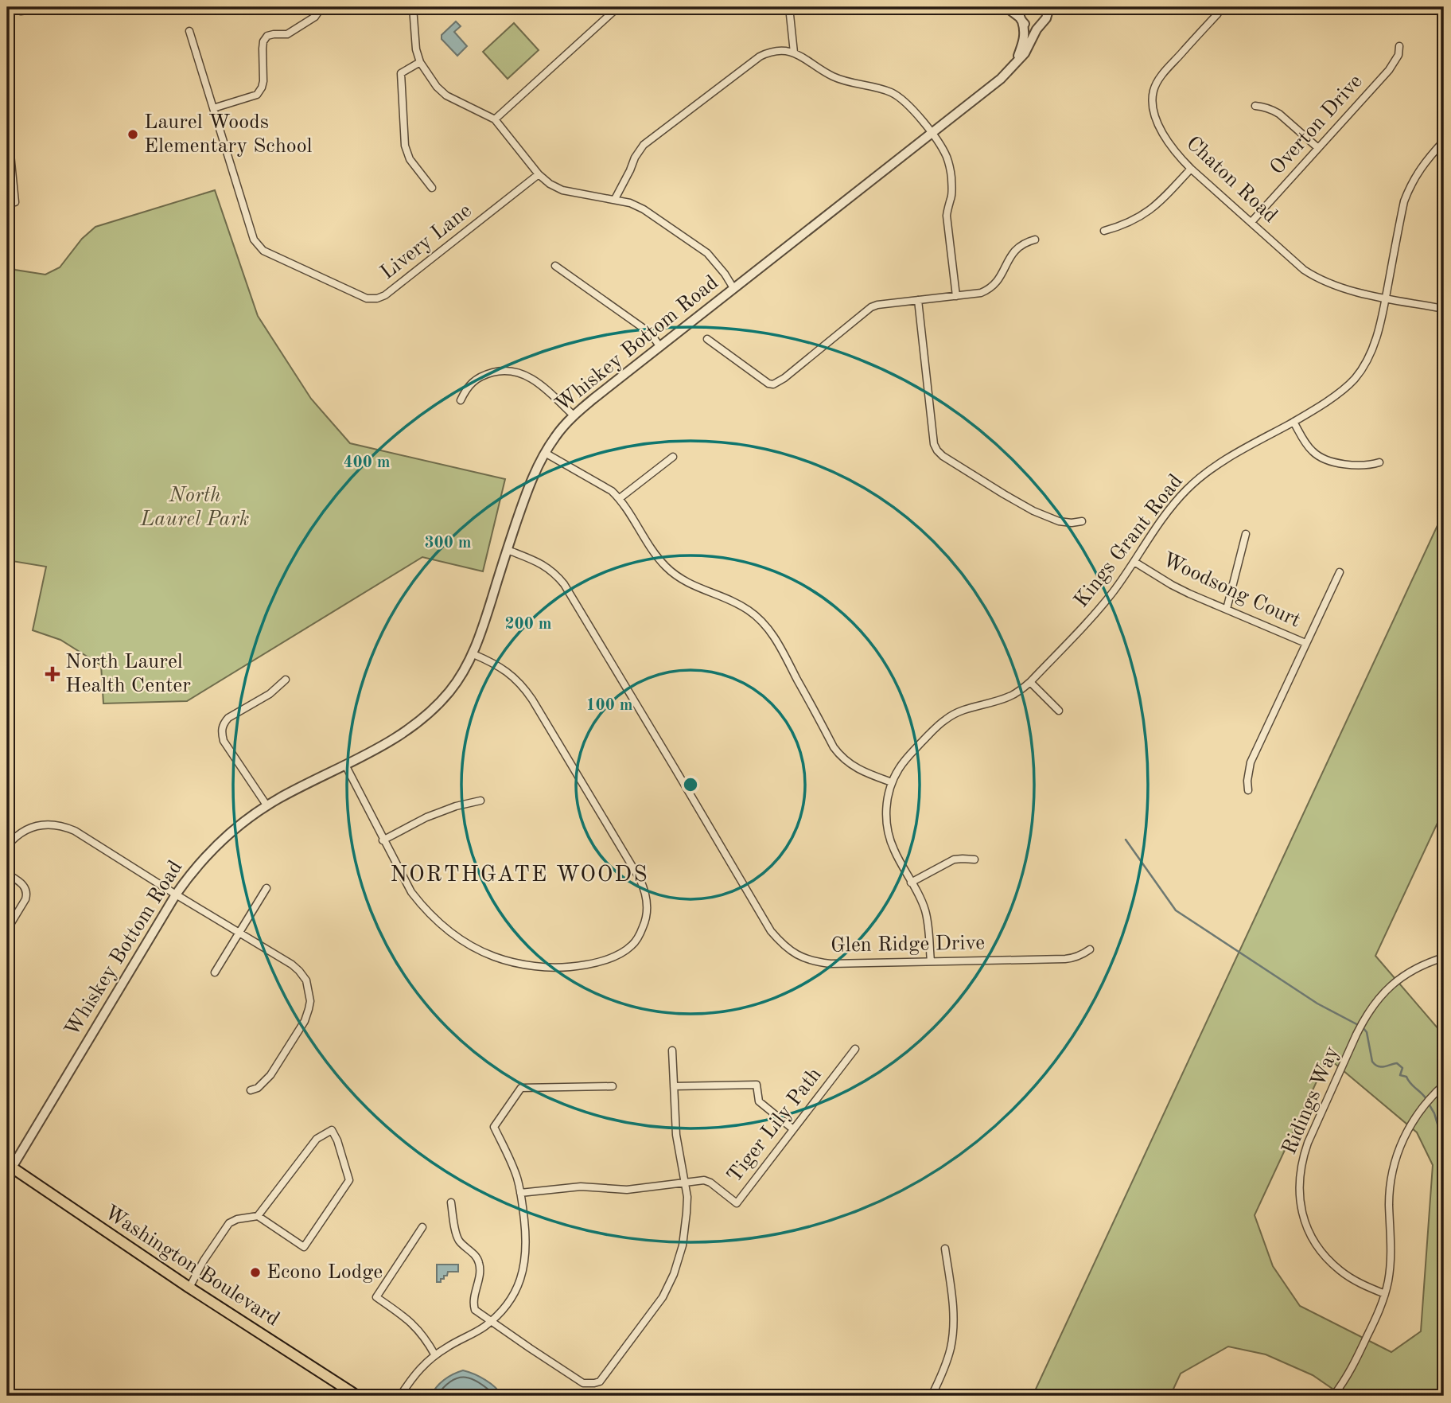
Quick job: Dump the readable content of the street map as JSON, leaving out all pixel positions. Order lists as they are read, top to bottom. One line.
{"streets":{"main road":["Washington Boulevard"],"street":["Overton Drive","Chaton Road","Livery Lane","Whiskey Bottom Road","Kings Grant Road","Woodsong Court","Glen Ridge Drive","Ridings Way","Tiger Lily Path"]},"crossings":[["Overton Drive","Chaton Road"],["Chaton Road","Kings Grant Road"],["Whiskey Bottom Road","Glen Ridge Drive"],["Whiskey Bottom Road","Washington Boulevard"],["Kings Grant Road","Woodsong Court"],["Kings Grant Road","Glen Ridge Drive"]],"districts":["NORTHGATE WOODS"],"parks":["North Laurel Park"],"places":{"other":["Laurel Woods Elementary School","Econo Lodge"],"health":["North Laurel Health Center"]},"rings":["400 m","300 m","200 m","100 m"]}
